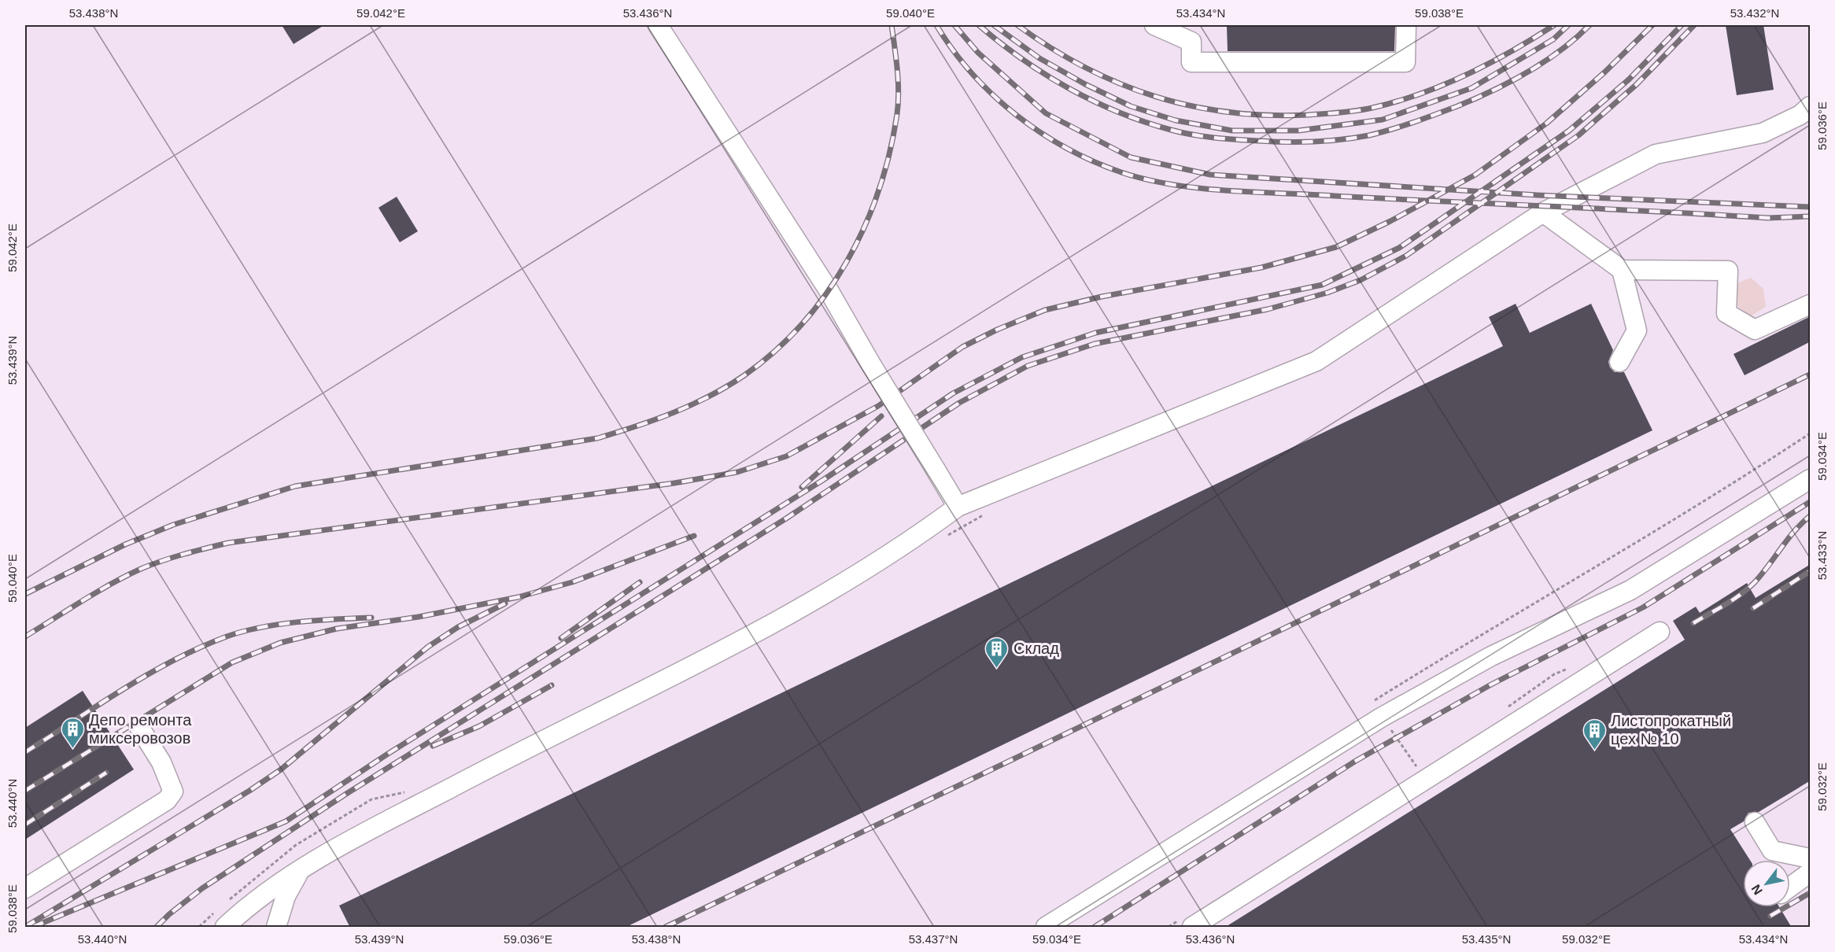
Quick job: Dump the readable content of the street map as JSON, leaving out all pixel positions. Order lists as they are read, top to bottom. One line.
{"places":{"building":["Склад","Депо ремонта миксеровозов","Листопрокатный цех № 10"]},"north":"bottom left","coordinates":["53.438°N","59.042°E","53.436°N","59.040°E","53.434°N","59.038°E","53.432°N","59.036°E","53.439°N","59.034°E","53.433°N","59.032°E","53.440°N","53.437°N","53.435°N"]}
